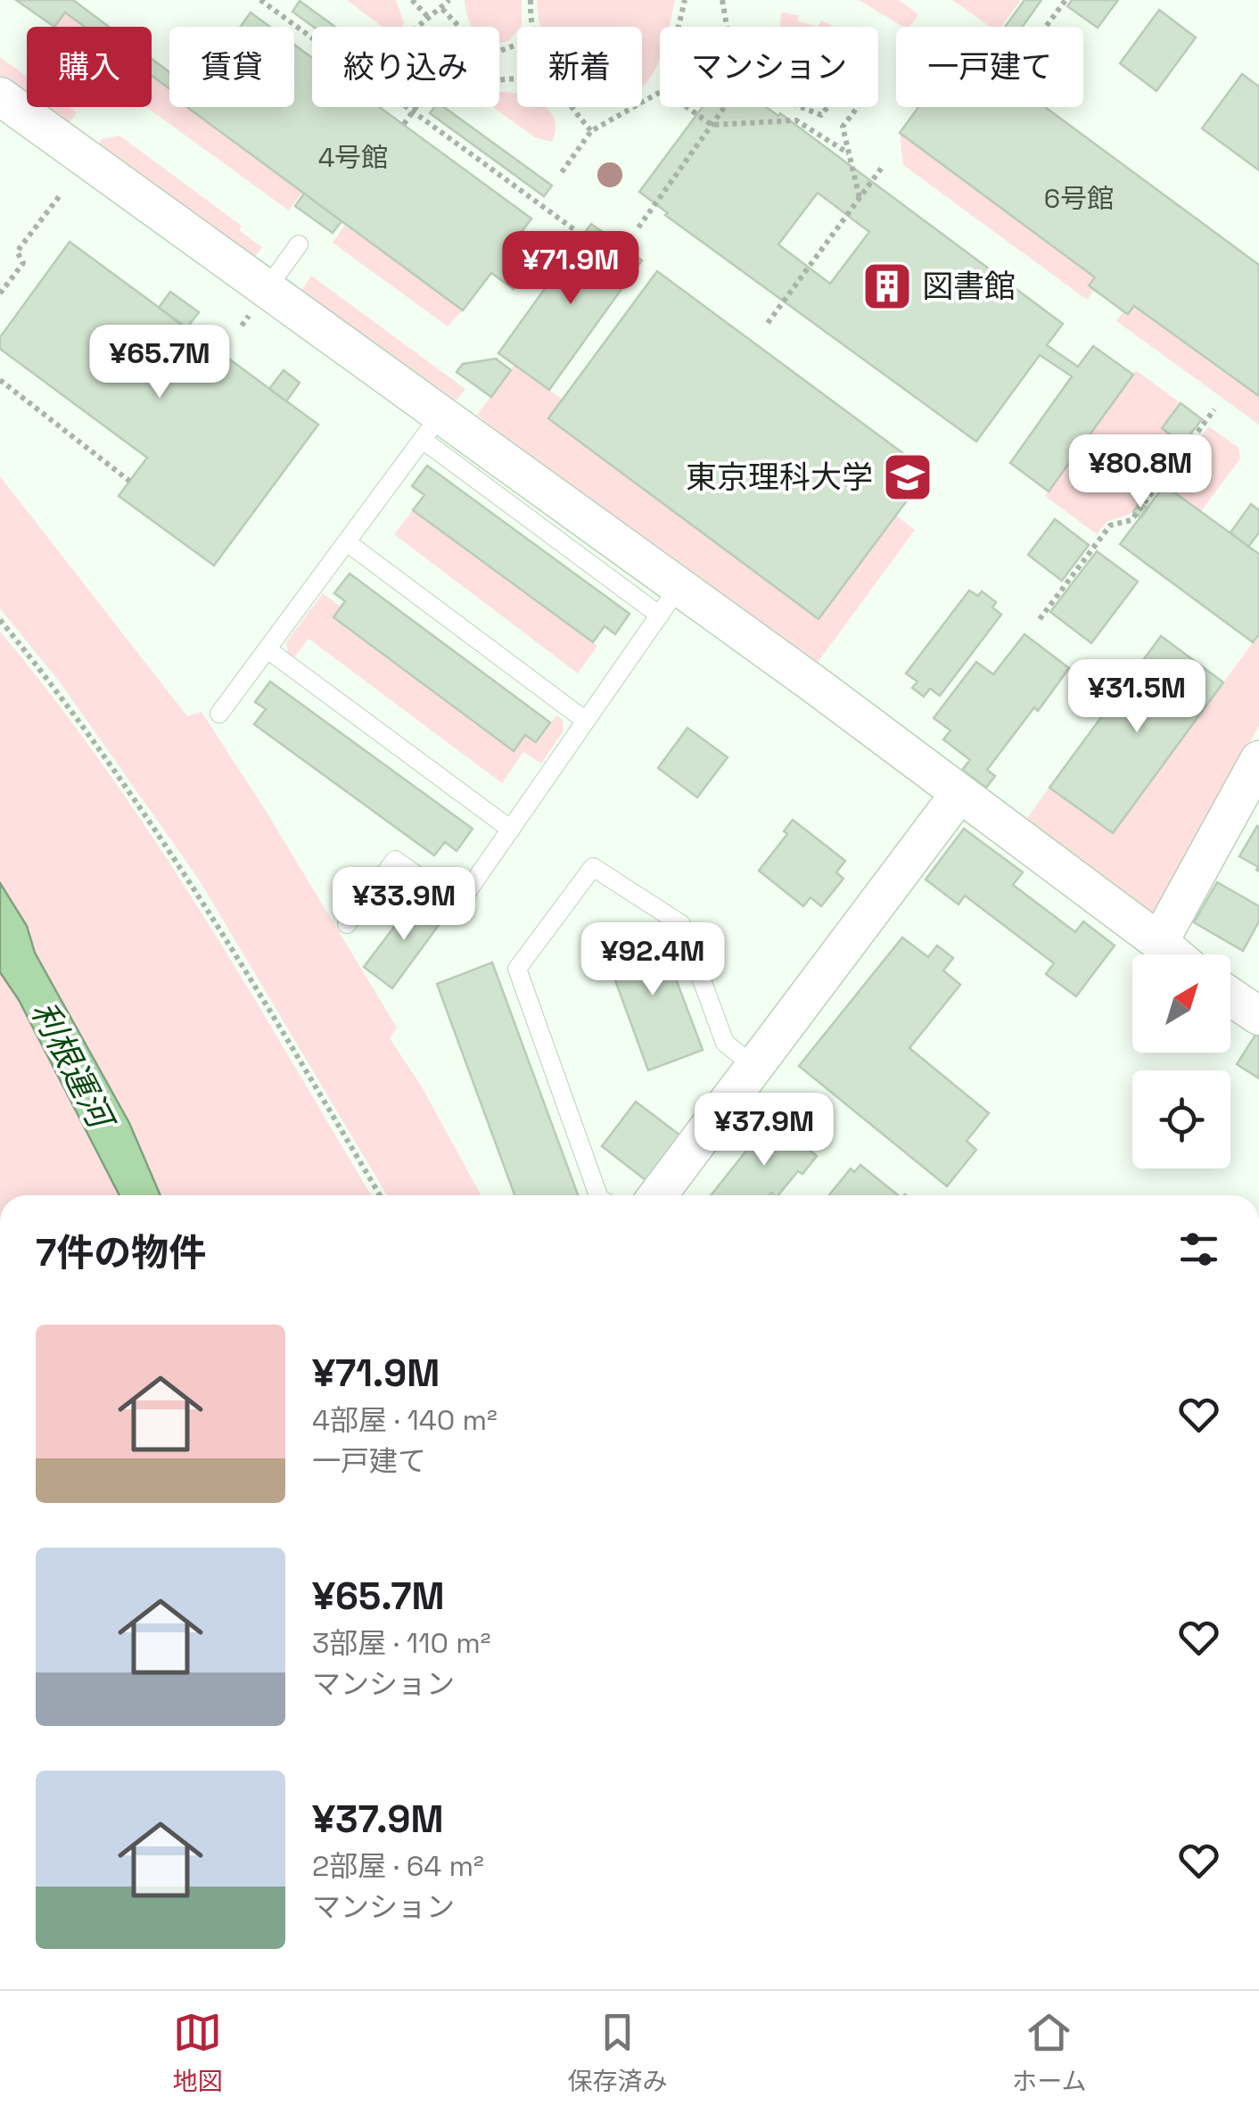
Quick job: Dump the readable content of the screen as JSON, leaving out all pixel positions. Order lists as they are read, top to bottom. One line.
{"water":["利根運河"],"places":{"building":["図書館"],"school or university":["東京理科大学"]},"house_numbers":["4号館","6号館"],"north":"top right","page":{"chip":["購入","賃貸","絞り込み","新着","マンション","一戸建て"],"price":["¥71.9M","¥65.7M","¥80.8M","¥31.5M","¥33.9M","¥92.4M","¥37.9M"],"heading":"7件の物件","list":[{"name":"¥71.9M","note":"4部屋 · 140 m² · 一戸建て"},{"name":"¥65.7M","note":"3部屋 · 110 m² · マンション"},{"name":"¥37.9M","note":"2部屋 · 64 m² · マンション"}],"tabs":["地図","保存済み","ホーム"]}}
